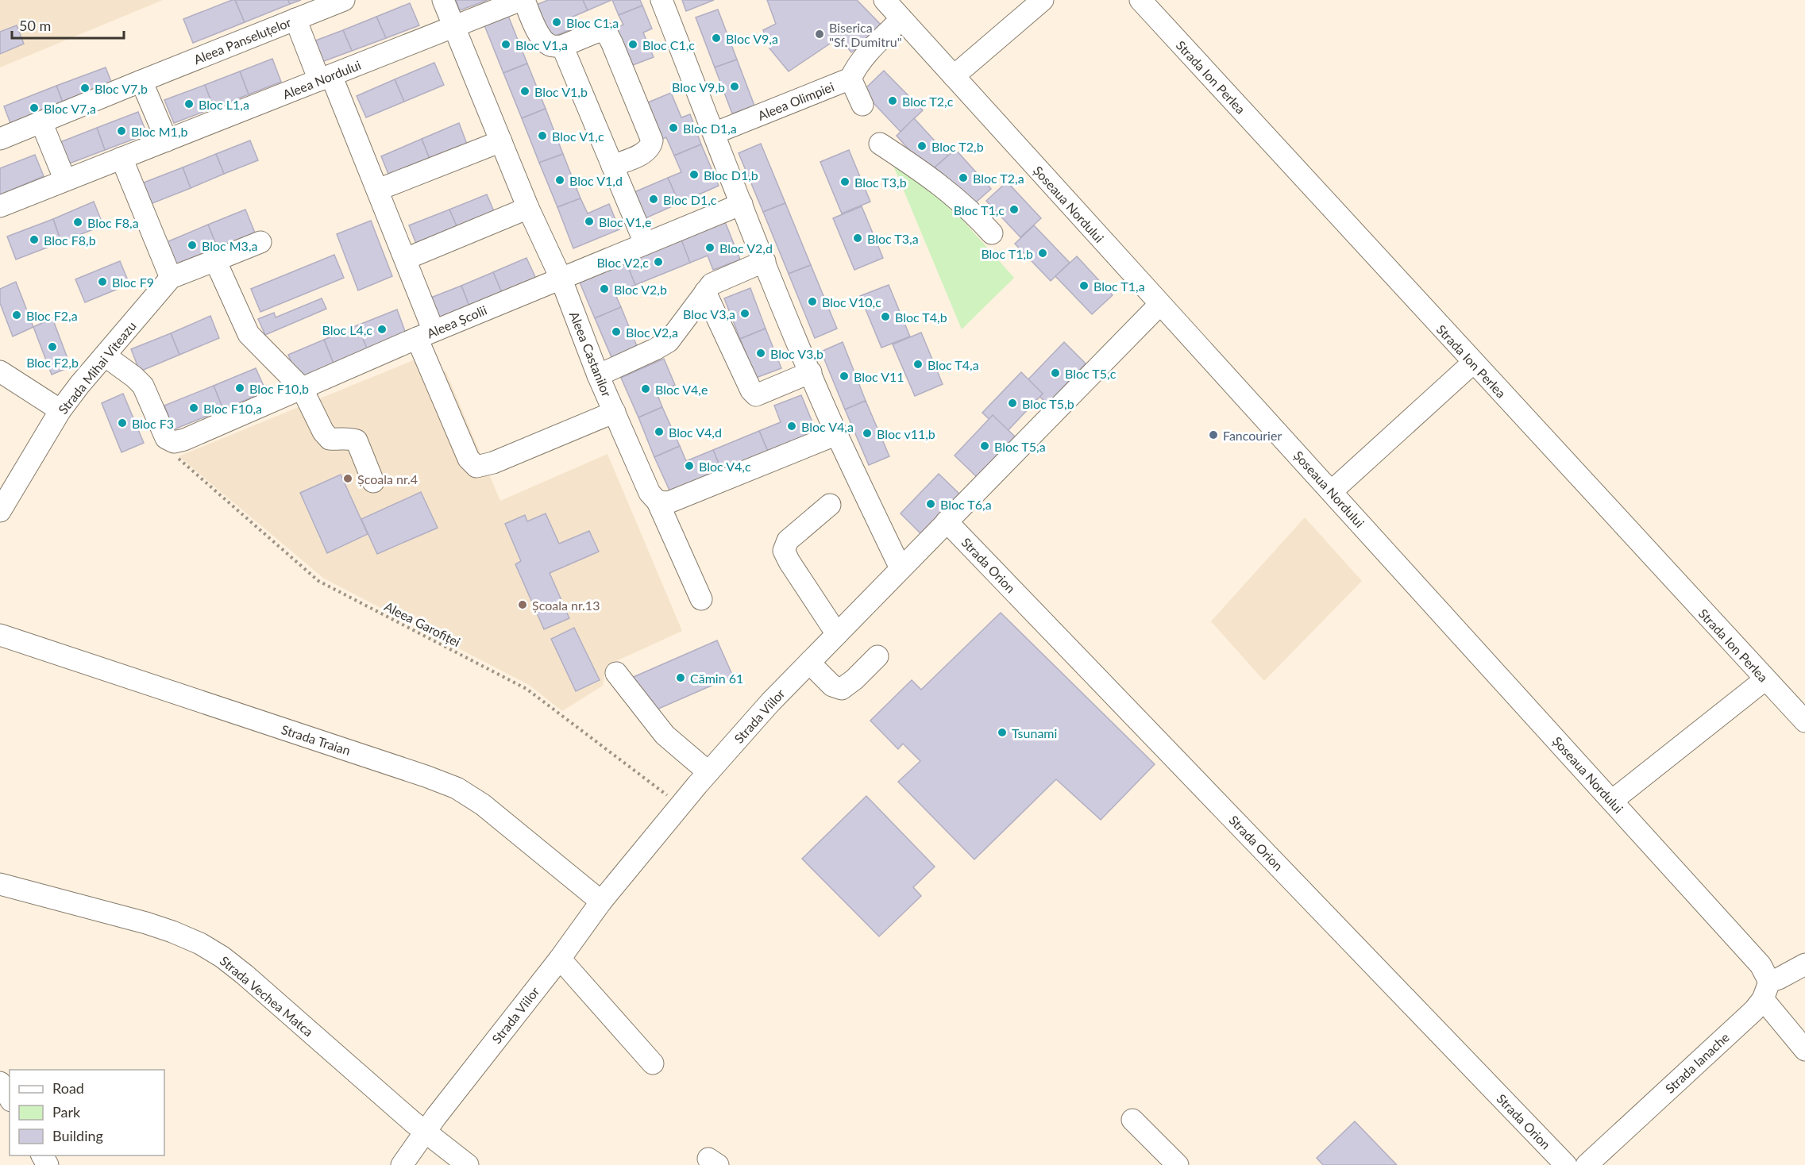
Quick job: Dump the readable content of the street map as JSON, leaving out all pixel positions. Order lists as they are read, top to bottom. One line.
{"streets":{"street":["Aleea Panseluțelor","Strada Ion Perlea","Aleea Nordului","Aleea Olimpiei","Șoseaua Nordului","Aleea Școlii","Aleea Castanilor","Strada Mihai Viteazu","Strada Orion","Strada Viilor","Strada Traian","Strada Vechea Matca","Strada Ianache"],"path":["Aleea Garofiței"]},"crossings":[["Aleea Nordului","Aleea Castanilor"],["Aleea Olimpiei","Șoseaua Nordului"],["Șoseaua Nordului","Strada Viilor"],["Șoseaua Nordului","Strada Ianache"],["Aleea Școlii","Aleea Castanilor"],["Aleea Școlii","Aleea Garofiței"],["Strada Orion","Strada Viilor"],["Aleea Garofiței","Strada Viilor"],["Strada Viilor","Strada Traian"],["Strada Viilor","Strada Vechea Matca"]],"places":["Bloc C1,a","Biserica \"Sf. Dumitru\"","Bloc V9,a","Bloc V1,a","Bloc C1,c","Bloc V9,b","Bloc V7,b","Bloc V1,b","Bloc T2,c","Bloc L1,a","Bloc V7,a","Bloc D1,a","Bloc M1,b","Bloc V1,c","Bloc T2,b","Bloc D1,b","Bloc T2,a","Bloc V1,d","Bloc T3,b","Bloc D1,c","Bloc T1,c","Bloc V1,e","Bloc F8,a","Bloc T3,a","Bloc F8,b","Bloc M3,a","Bloc V2,d","Bloc T1,b","Bloc V2,c","Bloc F9","Bloc T1,a","Bloc V2,b","Bloc V10,c","Bloc V3,a","Bloc F2,a","Bloc T4,b","Bloc L4,c","Bloc V2,a","Bloc F2,b","Bloc V3,b","Bloc T4,a","Bloc T5,c","Bloc V11","Bloc F10,b","Bloc V4,e","Bloc T5,b","Bloc F10,a","Bloc F3","Bloc V4,a","Bloc V4,d","Bloc v11,b","Fancourier","Bloc T5,a","Bloc V4,c","Școala nr.4","Bloc T6,a","Școala nr.13","Cămin 61","Tsunami"],"legend":["Road","Park","Building"],"scale_bar":"50 m"}
